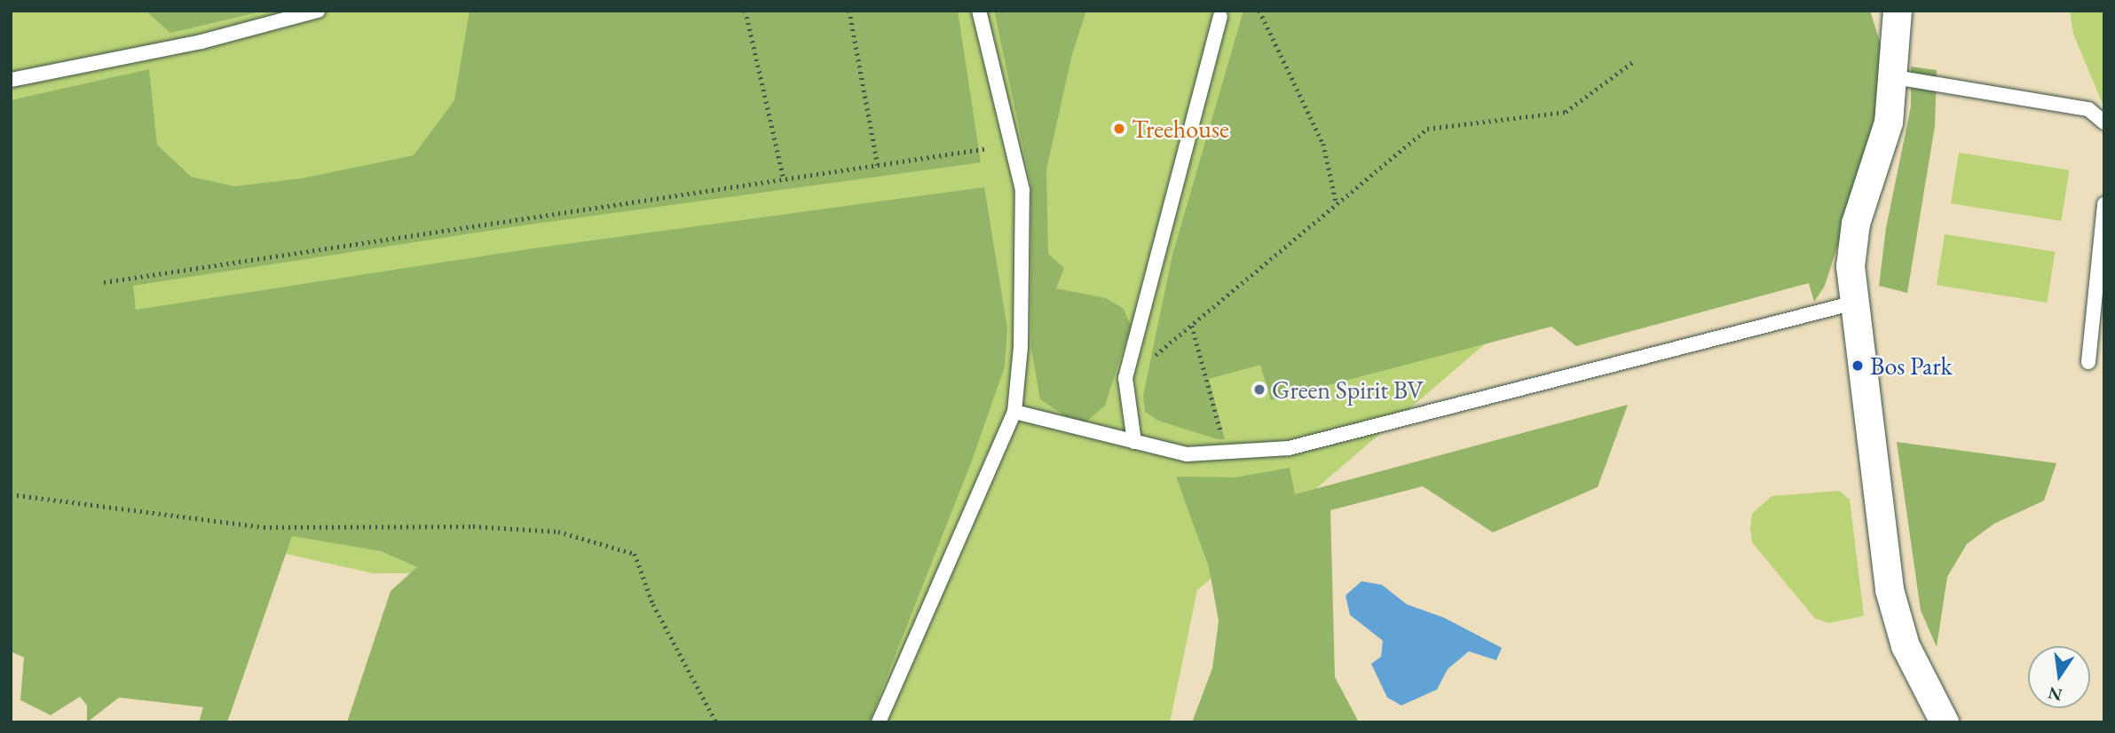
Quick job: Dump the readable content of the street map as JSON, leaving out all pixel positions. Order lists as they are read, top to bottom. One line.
{"places":["Treehouse","Bos Park","Green Spirit BV"],"north":"bottom"}
